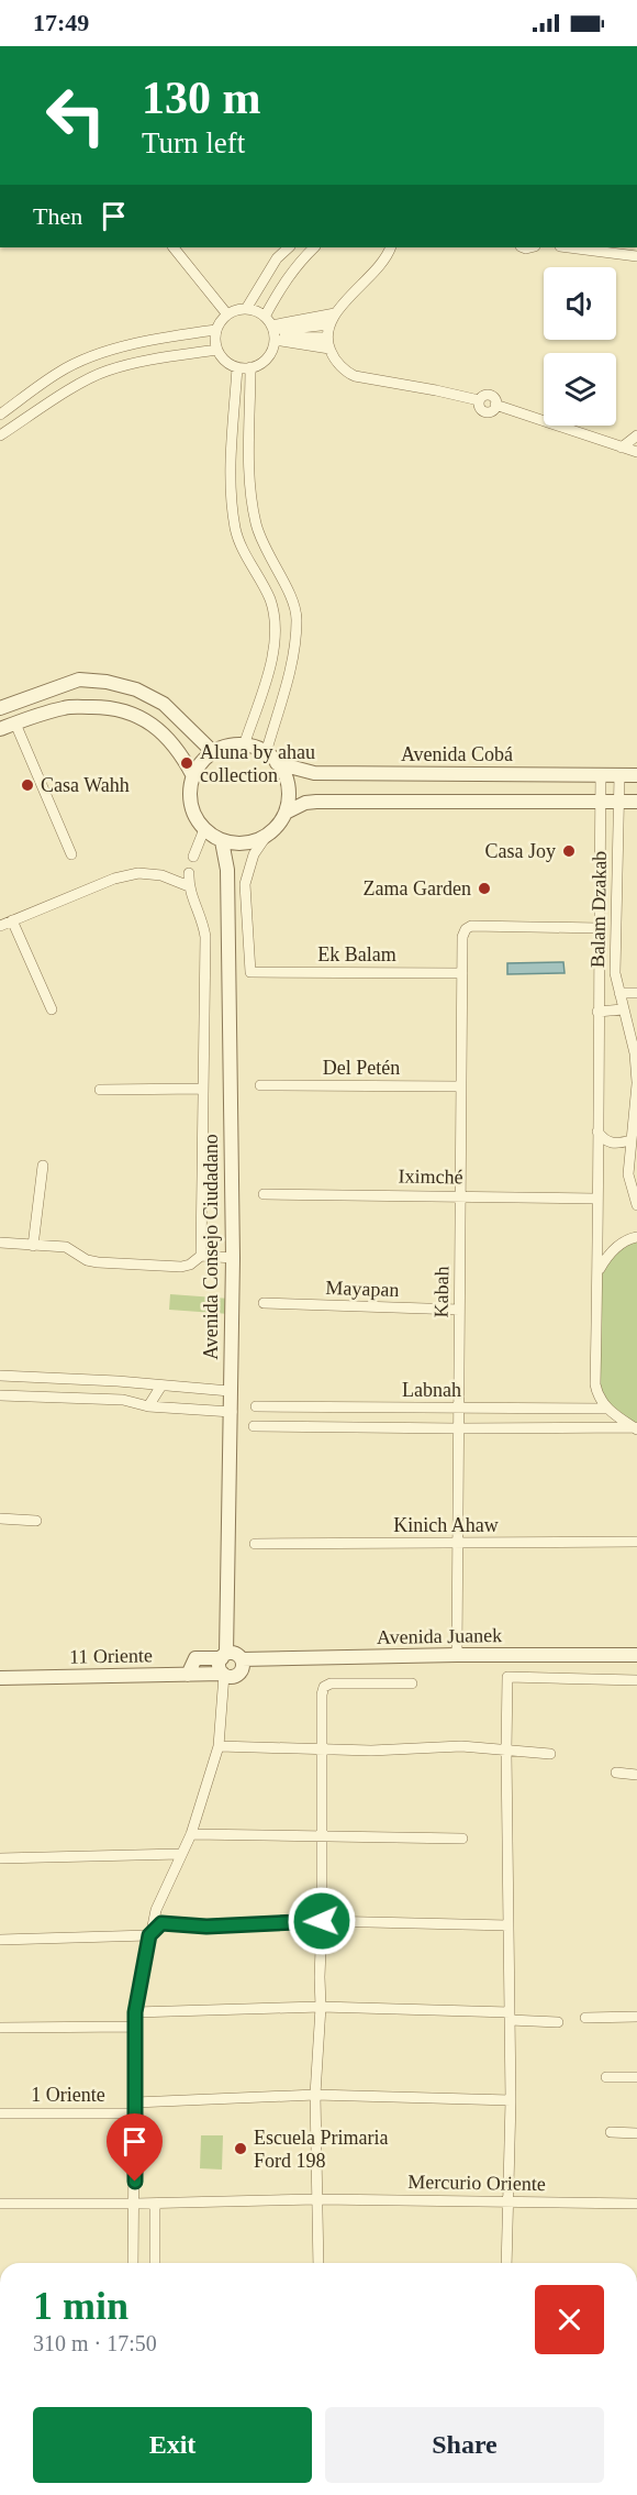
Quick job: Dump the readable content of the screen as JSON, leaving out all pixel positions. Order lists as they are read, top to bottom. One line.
{"streets":{"street":["Avenida Cobá","Balam Dzakab","Ek Balam","Del Petén","Iximché","Avenida Consejo Ciudadano","Mayapan","Kabah","Labnah","Kinich Ahaw","Avenida Juanek","11 Oriente","1 Oriente","Mercurio Oriente"]},"crossings":[["Avenida Cobá","Balam Dzakab"],["Avenida Cobá","Ek Balam"],["Avenida Cobá","Avenida Consejo Ciudadano"],["Ek Balam","Avenida Consejo Ciudadano"],["Ek Balam","Kabah"],["Del Petén","Kabah"],["Iximché","Kabah"],["Avenida Consejo Ciudadano","Avenida Juanek"],["Avenida Consejo Ciudadano","11 Oriente"],["Mayapan","Kabah"],["Kabah","Labnah"],["Kabah","Kinich Ahaw"],["Kabah","Avenida Juanek"],["Avenida Juanek","11 Oriente"]],"places":["Aluna by ahau collection","Casa Wahh","Casa Joy","Zama Garden","Escuela Primaria Ford 198"],"page":{"status":"17:49","turn":["130 m","Turn left"],"then":"Then","heading":["1 min","310 m · 17:50"],"buttons":["Exit","Share"]}}
